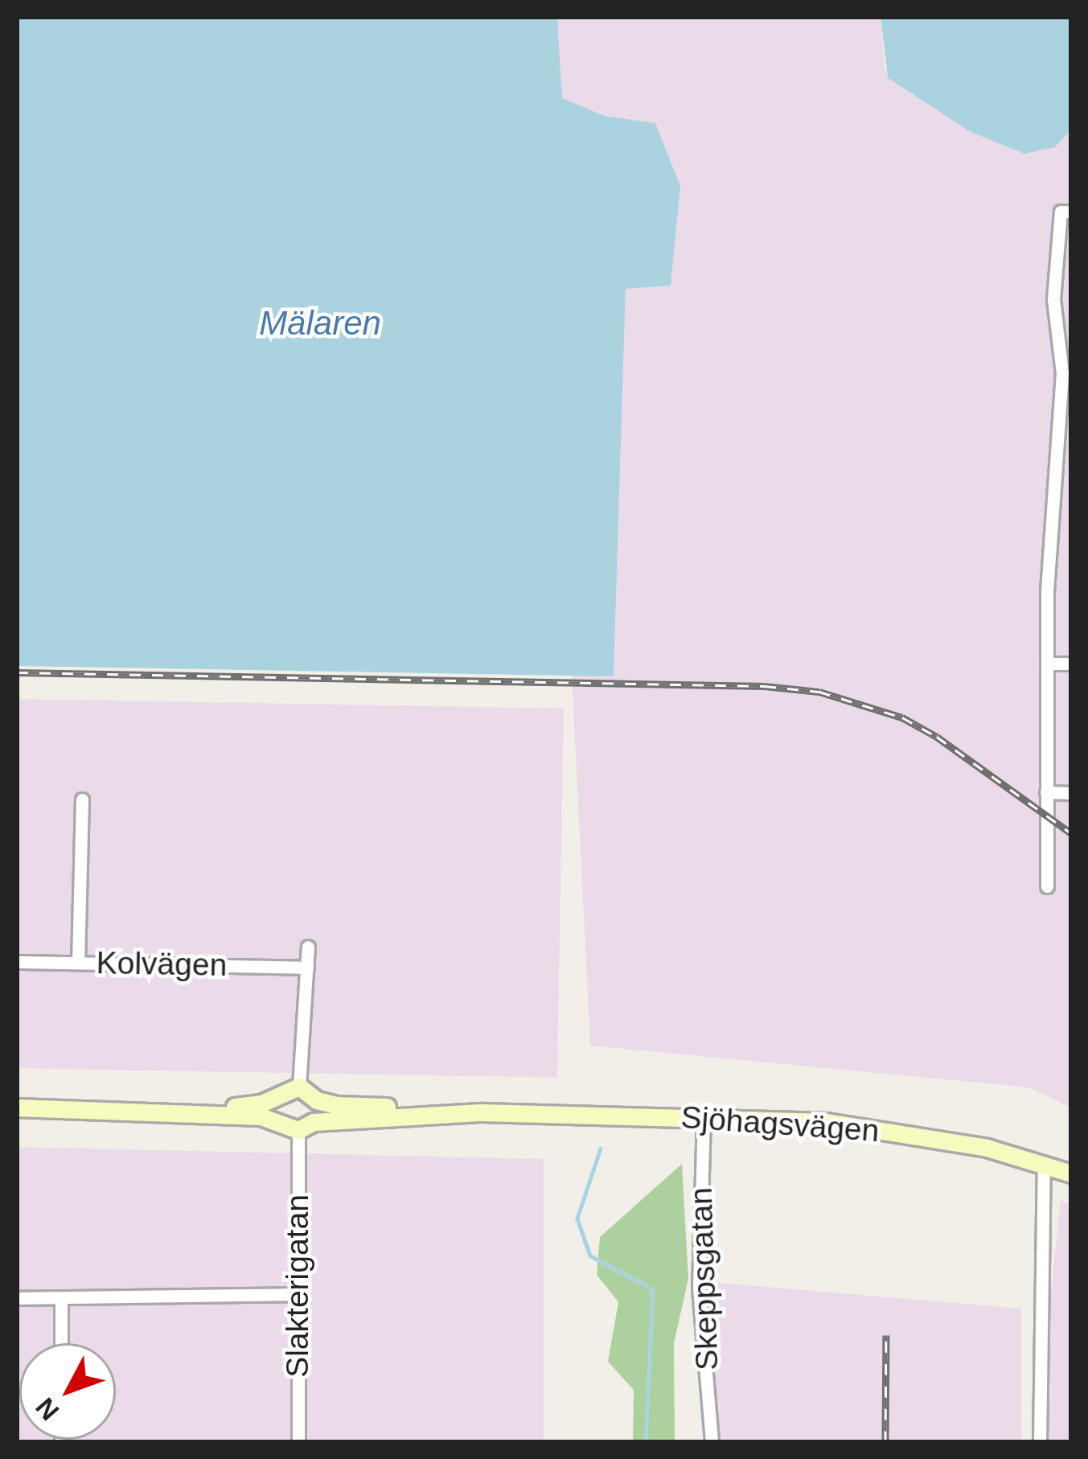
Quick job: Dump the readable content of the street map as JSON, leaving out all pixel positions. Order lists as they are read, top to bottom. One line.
{"streets":{"main road":["Sjöhagsvägen"],"street":["Kolvägen","Skeppsgatan","Slakterigatan"]},"crossings":[["Sjöhagsvägen","Skeppsgatan"],["Sjöhagsvägen","Slakterigatan"]],"water":["Mälaren"],"north":"bottom left"}
